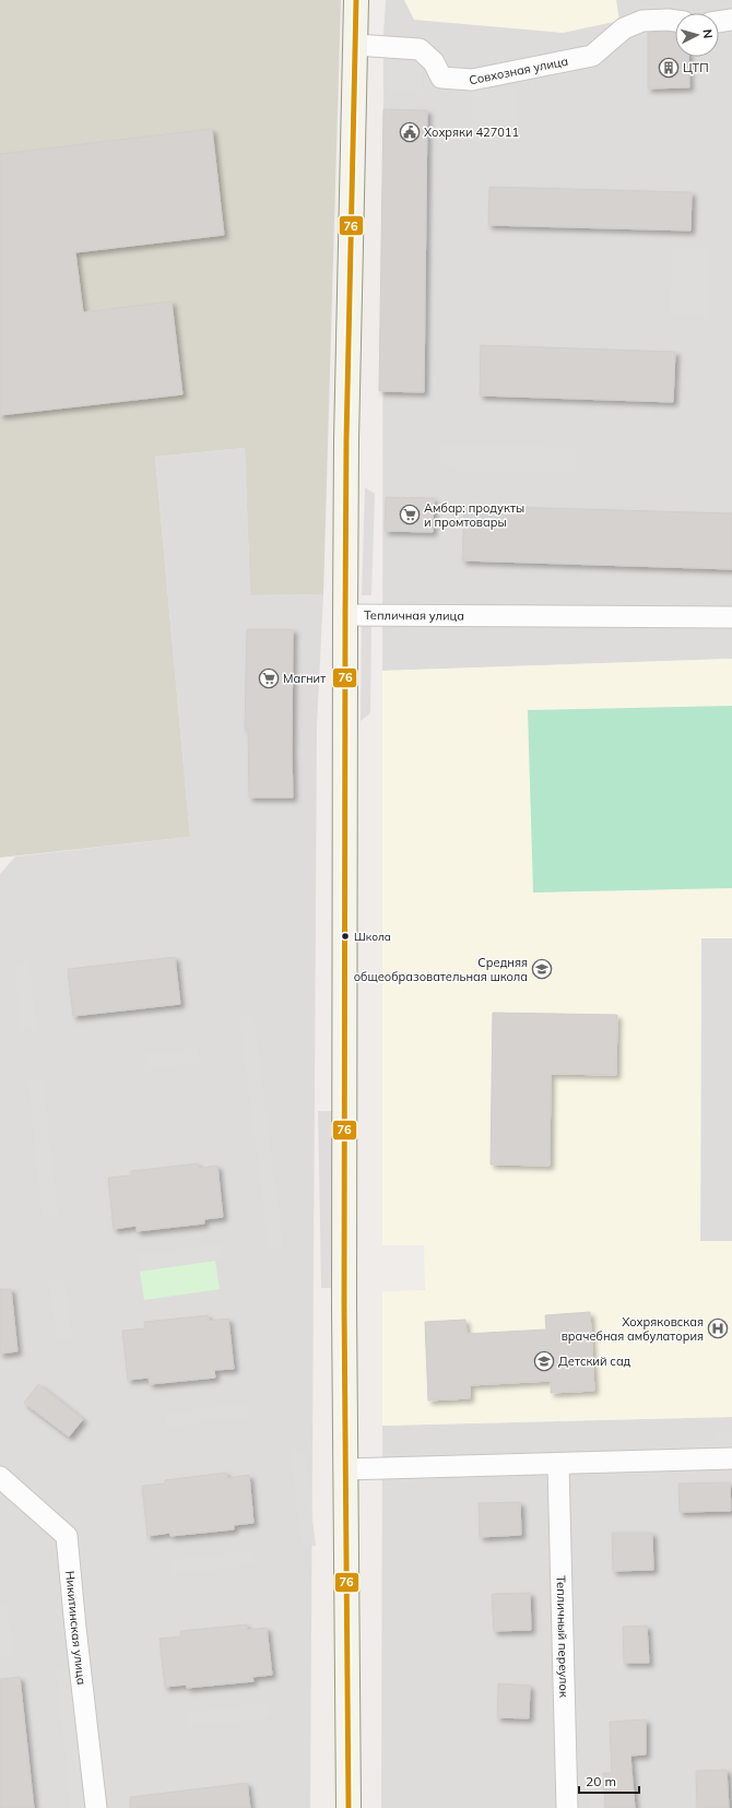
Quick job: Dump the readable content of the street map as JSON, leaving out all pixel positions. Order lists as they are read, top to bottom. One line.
{"streets":{"street":["Совхозная улица","Тепличная улица","Никитинская улица","Тепличный переулок"]},"places":{"building":["ЦТП"],"public building":["Хохряки 427011"],"supermarket":["Амбар: продукты и промтовары","Магнит"],"other":["Школа"],"school or university":["Средняя общеобразовательная школа","Детский сад"],"hospital":["Хохряковская врачебная амбулатория"]},"lines":["transit line 76"],"scale_bar":"20 m","north":"right"}
